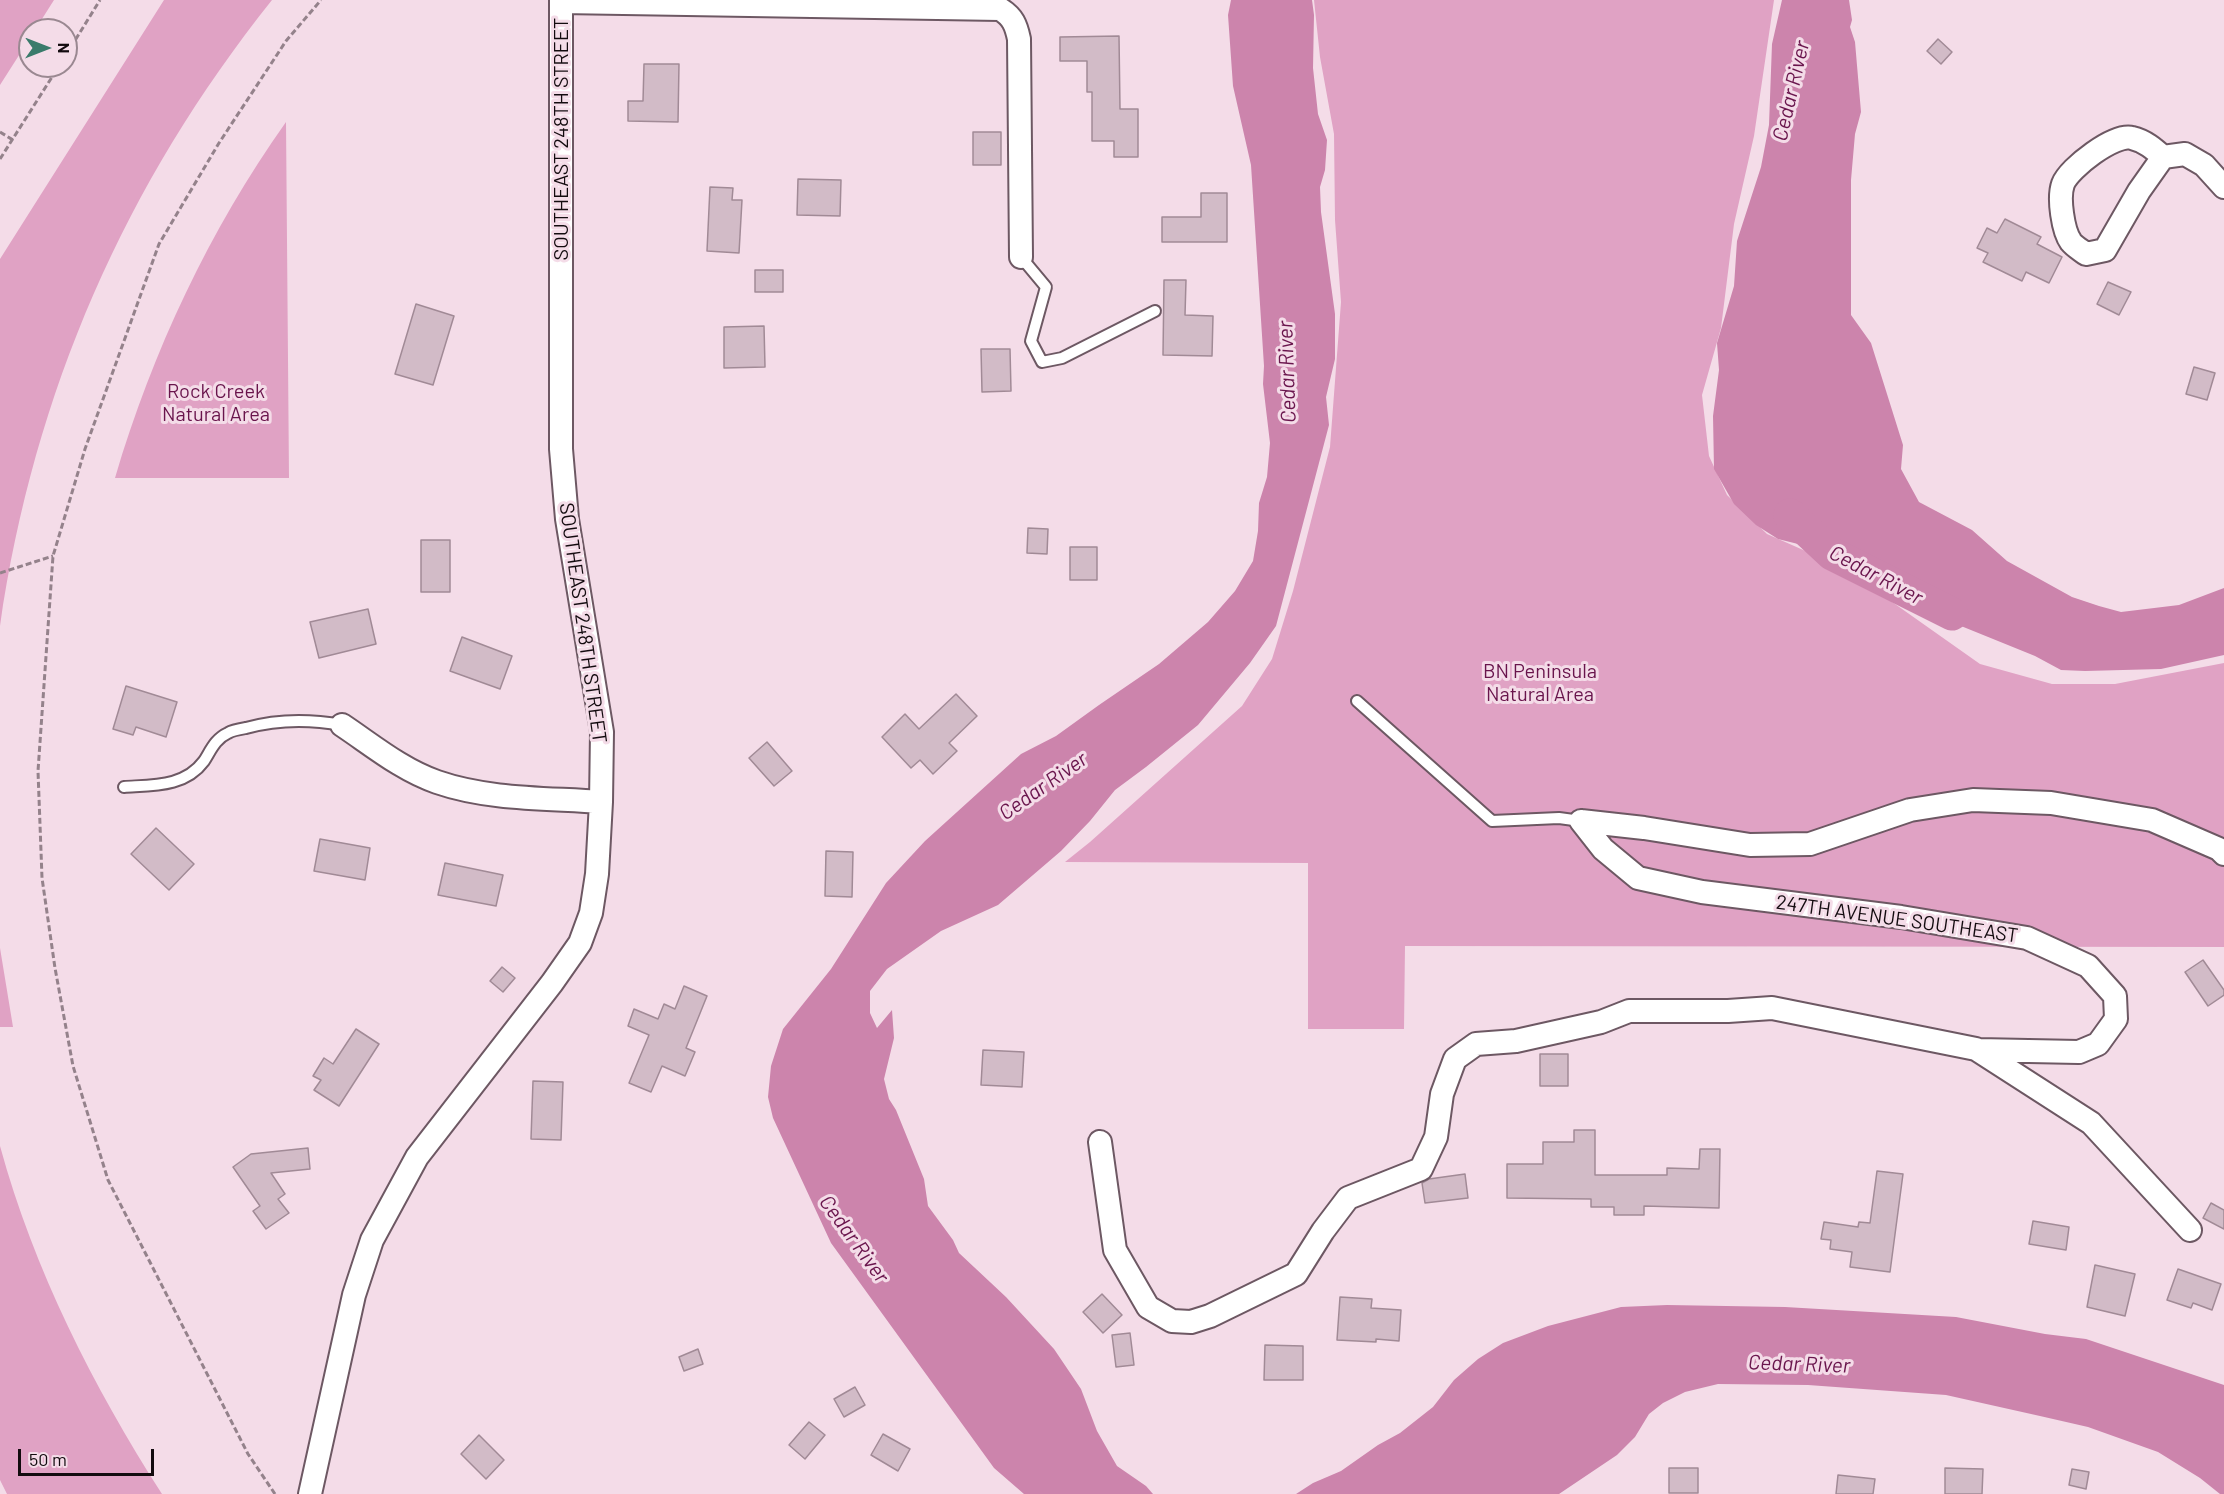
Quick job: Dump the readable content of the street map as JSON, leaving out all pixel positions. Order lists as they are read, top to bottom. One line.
{"streets":{"street":["SOUTHEAST 248TH STREET","247TH AVENUE SOUTHEAST"]},"water":["Cedar River"],"parks":["Rock Creek Natural Area","BN Peninsula Natural Area"],"scale_bar":"50 m","north":"right"}
